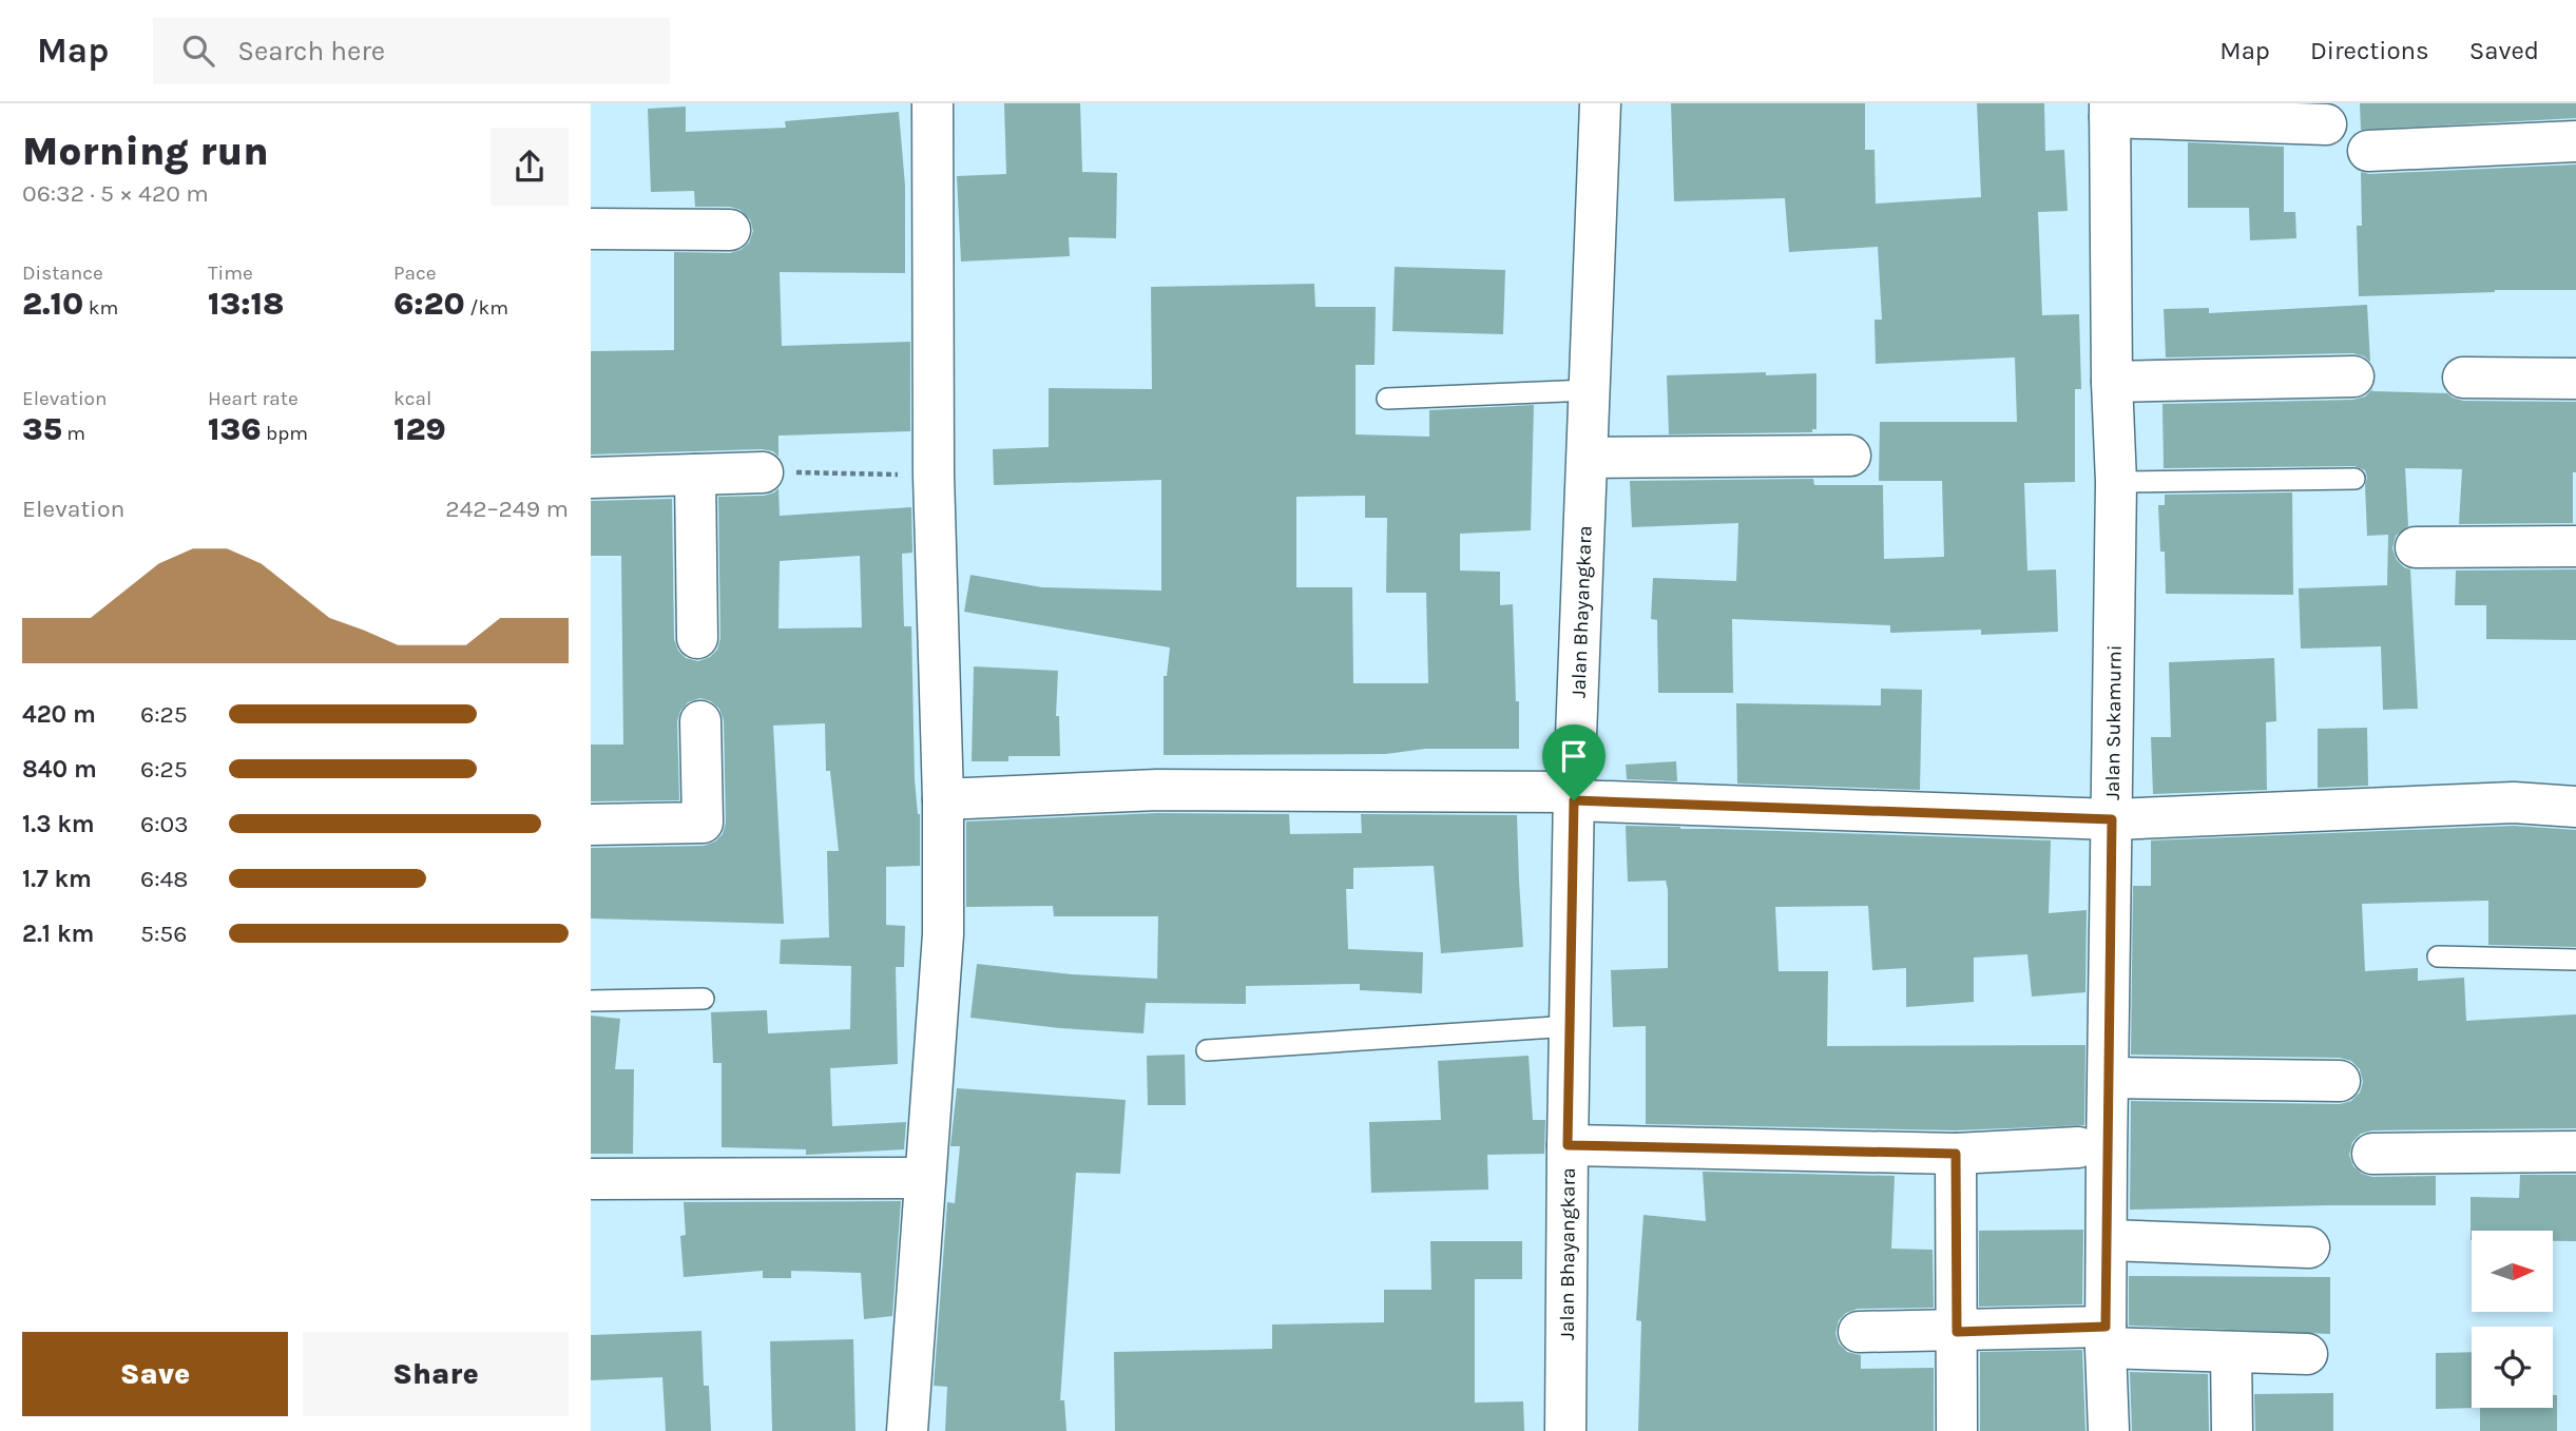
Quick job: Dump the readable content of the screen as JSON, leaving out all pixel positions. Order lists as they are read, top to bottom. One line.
{"streets":{"street":["Jalan Bhayangkara","Jalan Sukamurni"]},"north":"right","page":{"header":"Map","search":"Search here","nav":["Map","Directions","Saved"],"heading":["Morning run","06:32 · 5 × 420 m"],"stats":[["Distance","2.10 km"],["Time","13:18"],["Pace","6:20 /km"],["Elevation","35 m"],["Heart rate","136 bpm"],["kcal","129"]],"chart":["Elevation","242–249 m"],"list":[{"name":"420 m","note":"6:25"},{"name":"840 m","note":"6:25"},{"name":"1.3 km","note":"6:03"},{"name":"1.7 km","note":"6:48"},{"name":"2.1 km","note":"5:56"}],"buttons":["Save","Share"]}}
